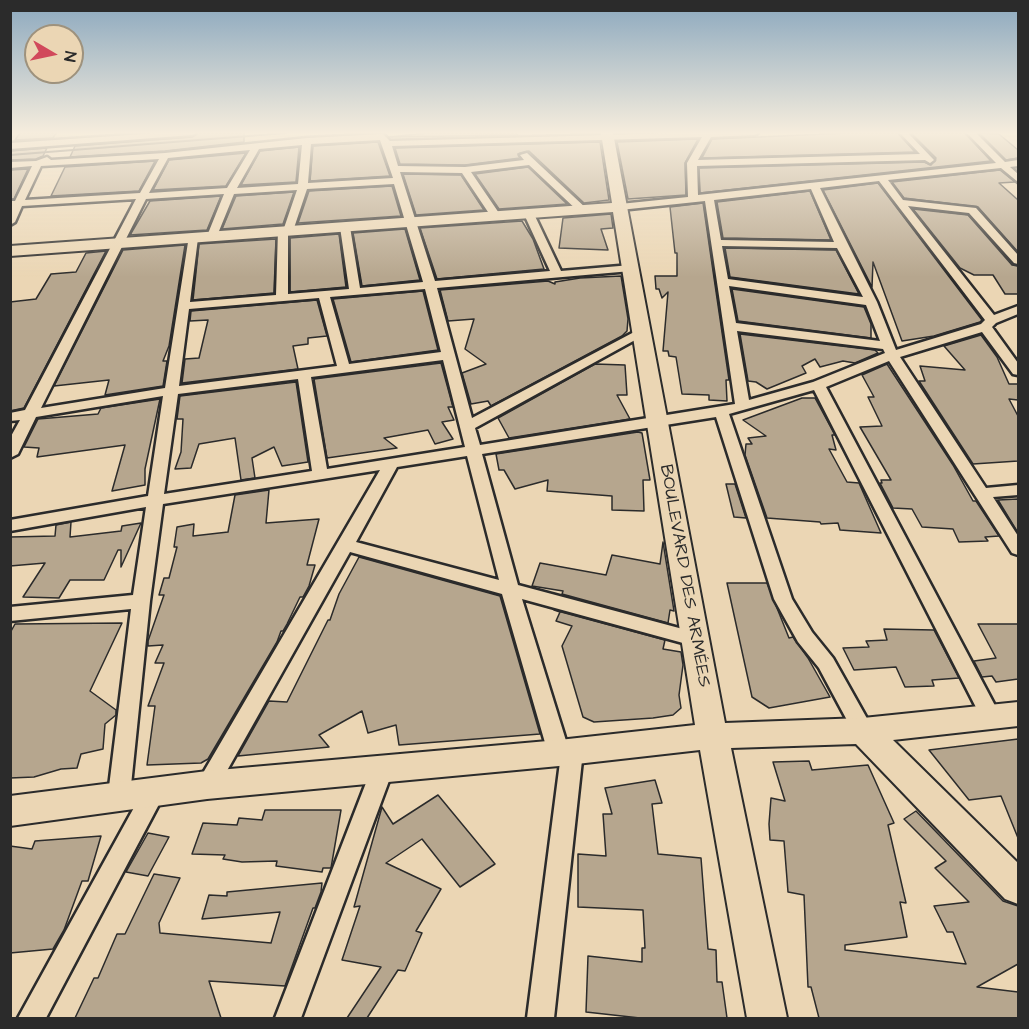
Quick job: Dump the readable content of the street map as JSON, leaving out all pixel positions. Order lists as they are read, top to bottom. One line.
{"streets":{"main road":["BOULEVARD DES ARMÉES"]},"north":"right"}
